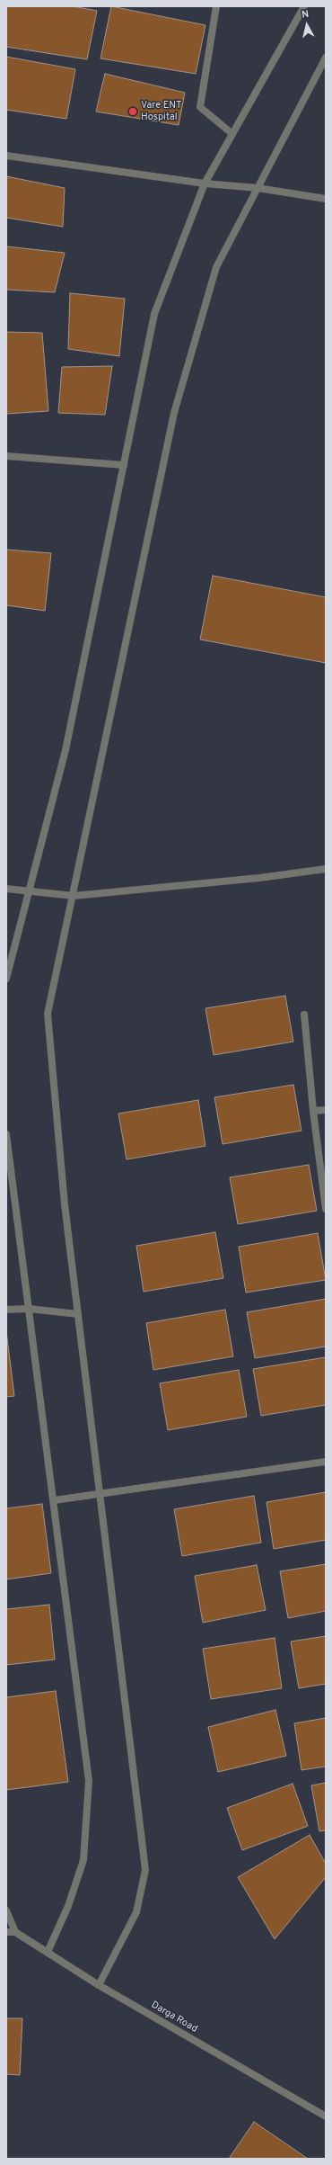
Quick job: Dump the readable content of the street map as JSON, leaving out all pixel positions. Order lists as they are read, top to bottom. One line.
{"streets":{"street":["Darga Road"]},"places":["Vare ENT Hospital"],"north":"top"}
